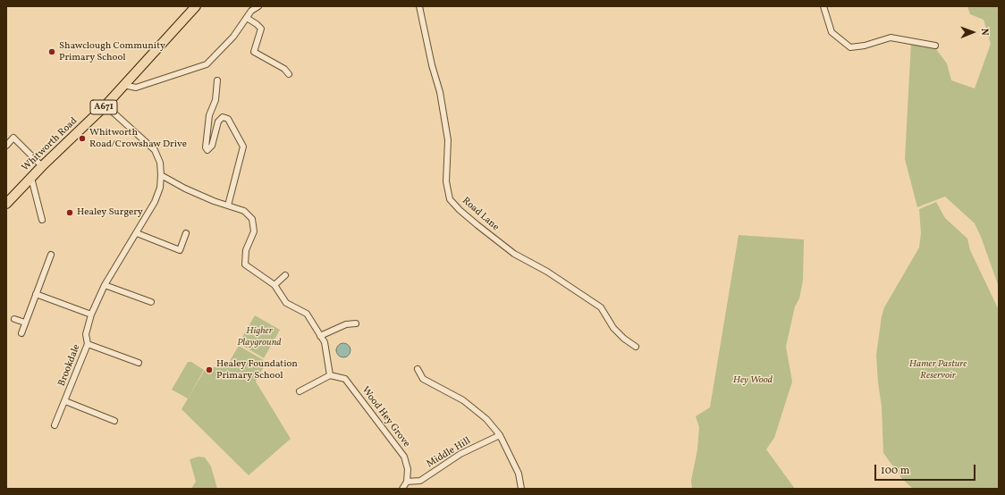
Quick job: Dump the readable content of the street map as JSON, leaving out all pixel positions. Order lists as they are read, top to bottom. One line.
{"streets":{"main road":["A671","Whitworth Road"],"street":["Road Lane","Brookdale","Wood Hey Grove","Middle Hill"]},"crossings":[["Whitworth Road","Brookdale"],["Wood Hey Grove","Middle Hill"]],"parks":["Higher Playground","Hamer Pasture Reservoir","Hey Wood"],"places":["Shawclough Community Primary School","Whitworth Road/Crowshaw Drive","Healey Surgery","Healey Foundation Primary School"],"scale_bar":"100 m","north":"right"}
